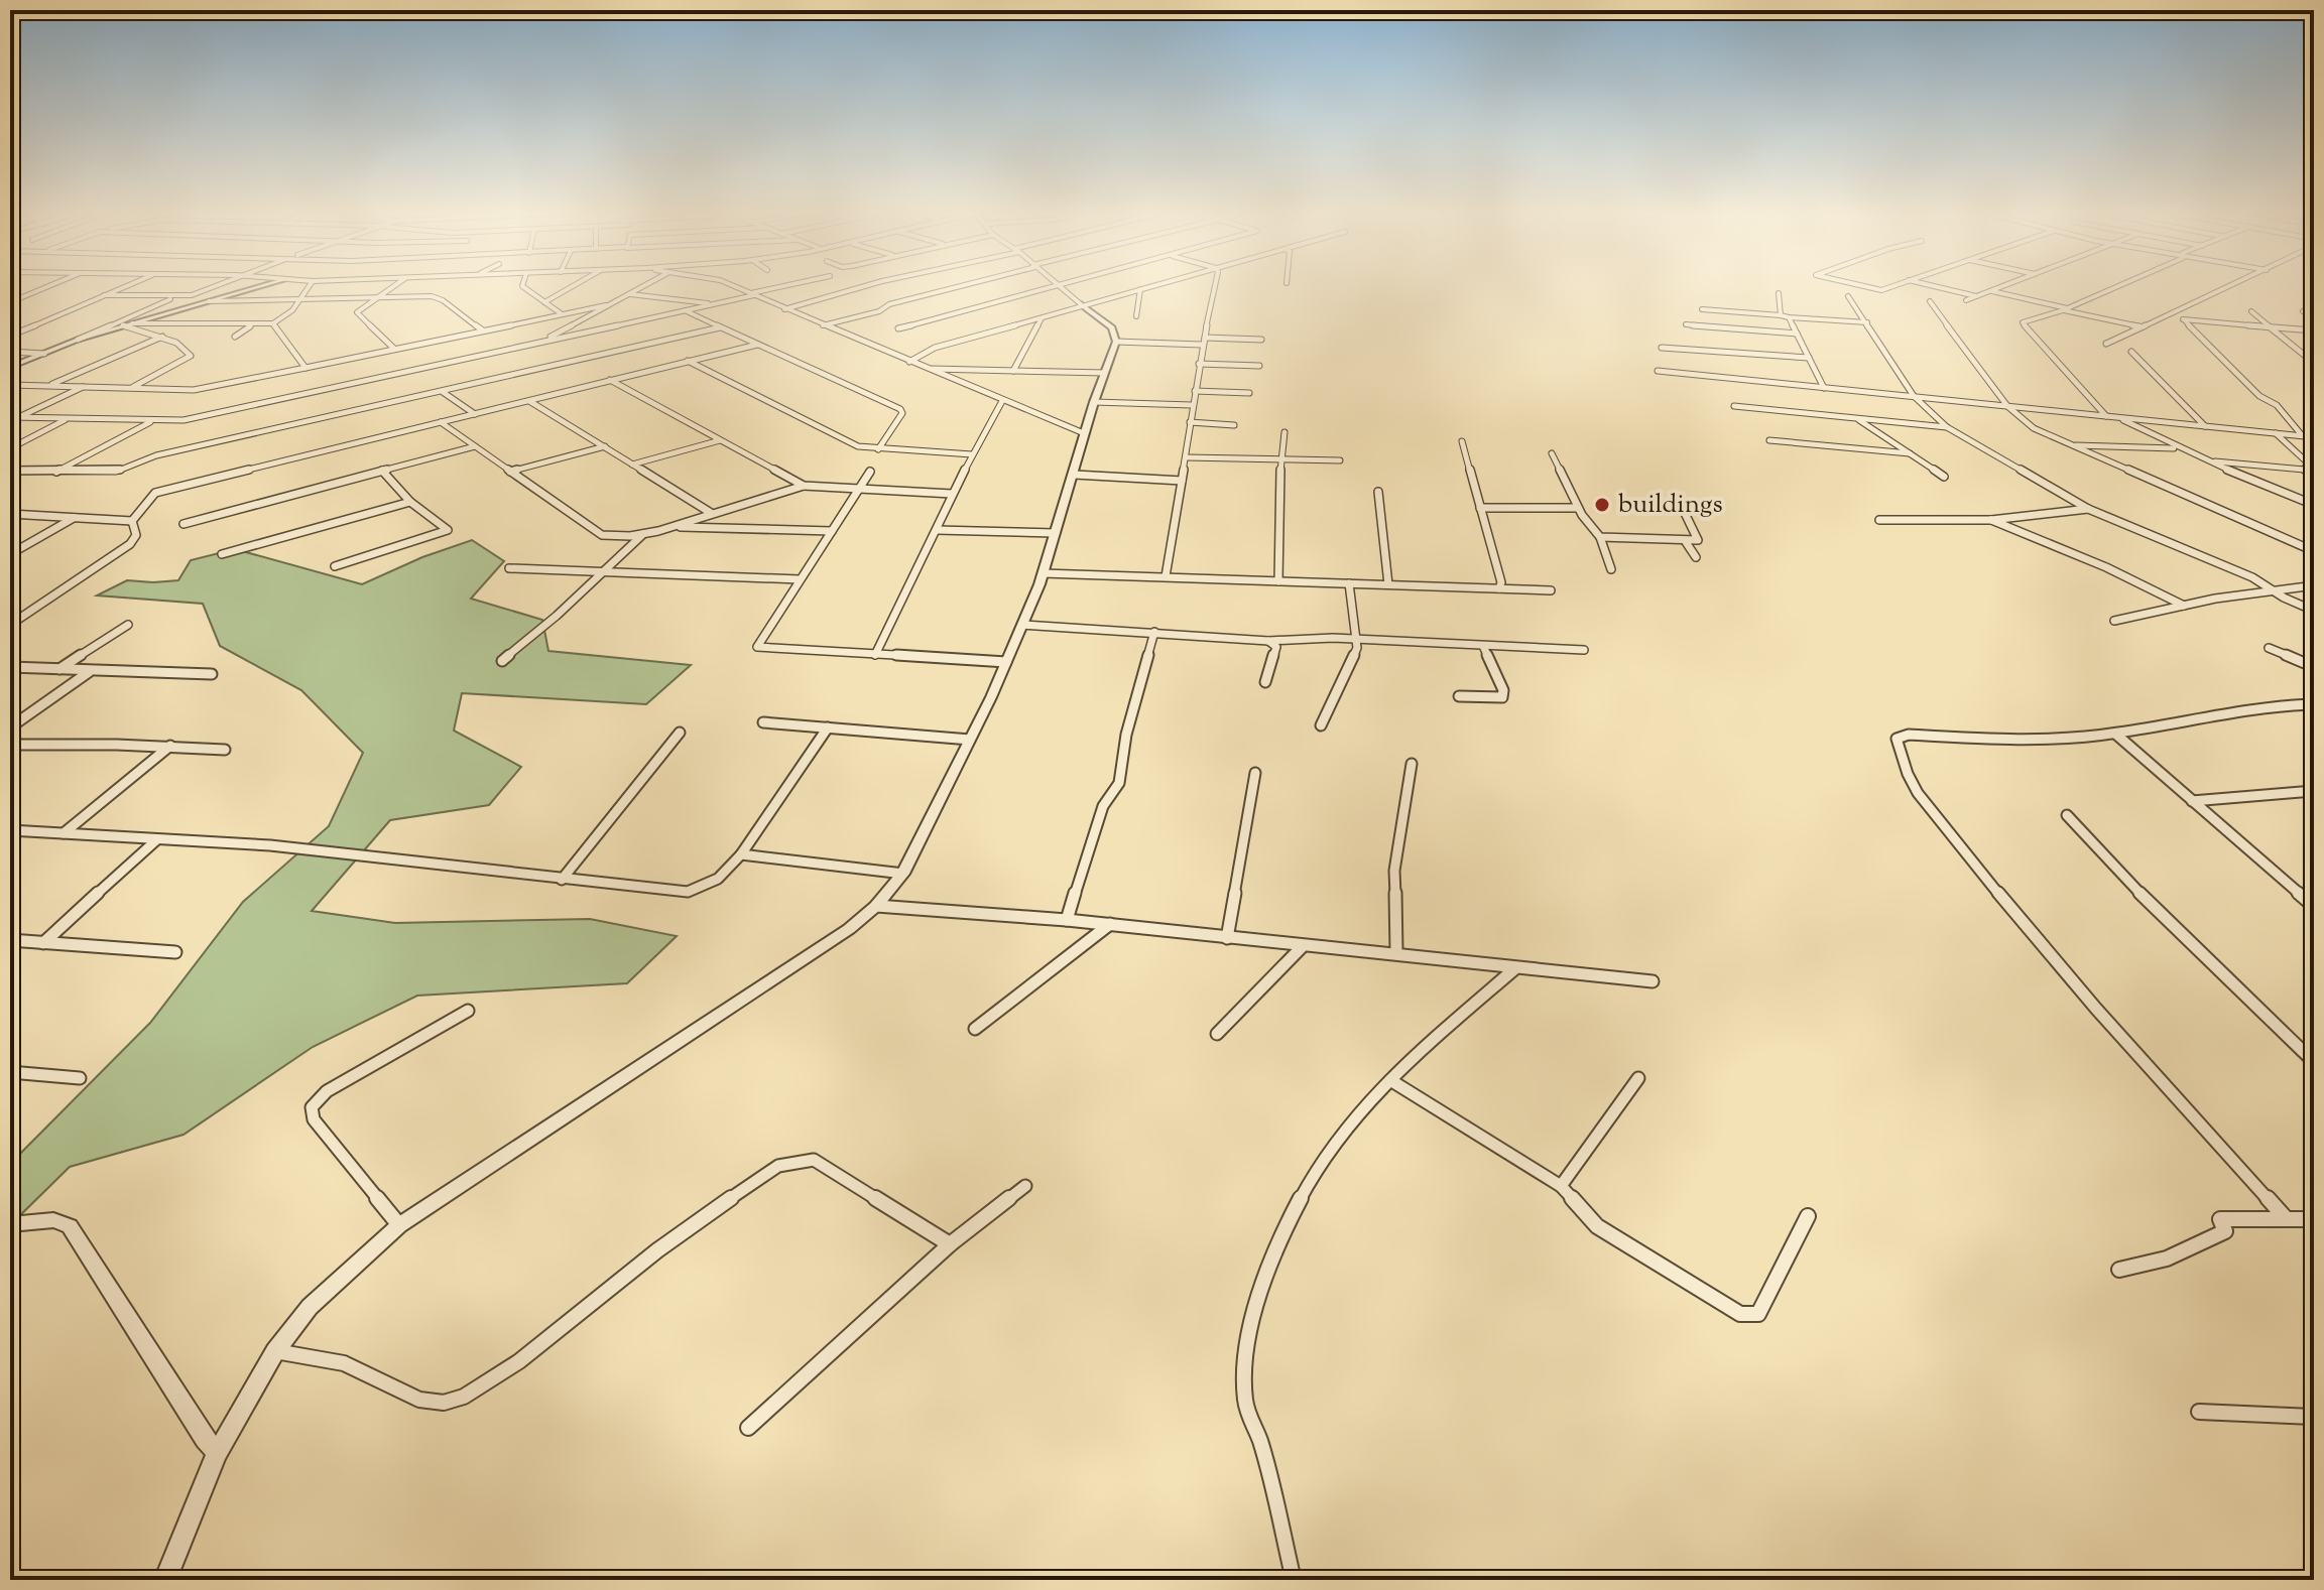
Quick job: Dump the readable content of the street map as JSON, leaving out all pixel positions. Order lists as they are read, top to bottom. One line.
{"places":["buildings"]}
